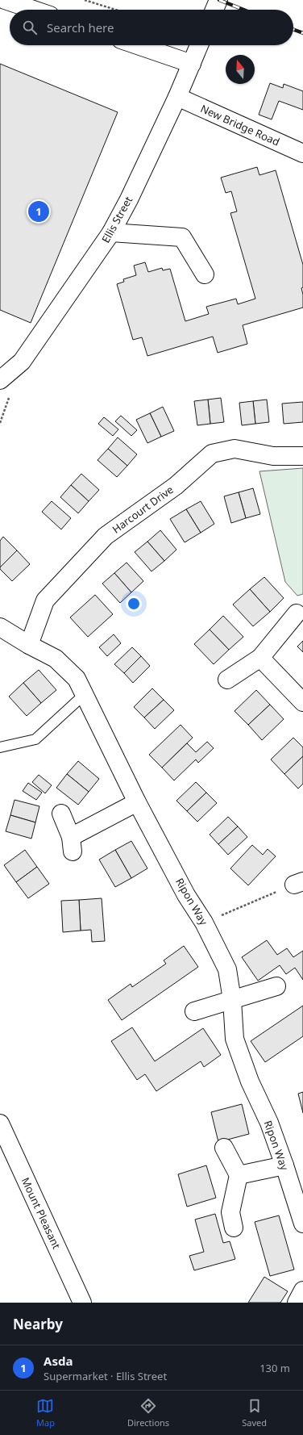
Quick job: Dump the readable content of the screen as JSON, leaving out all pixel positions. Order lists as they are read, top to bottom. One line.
{"streets":{"main road":["New Bridge Road","Ellis Street","Harcourt Drive","Ripon Way","Mount Pleasant"]},"crossings":[["New Bridge Road","Ellis Street"],["Harcourt Drive","Ripon Way"]],"north":"top","page":{"search":"Search here","pins":"1","heading":"Nearby","list":[{"mark":"1","name":"Asda","note":"Supermarket · Ellis Street","value":"130 m"}],"nav":["Map","Directions","Saved"]}}
